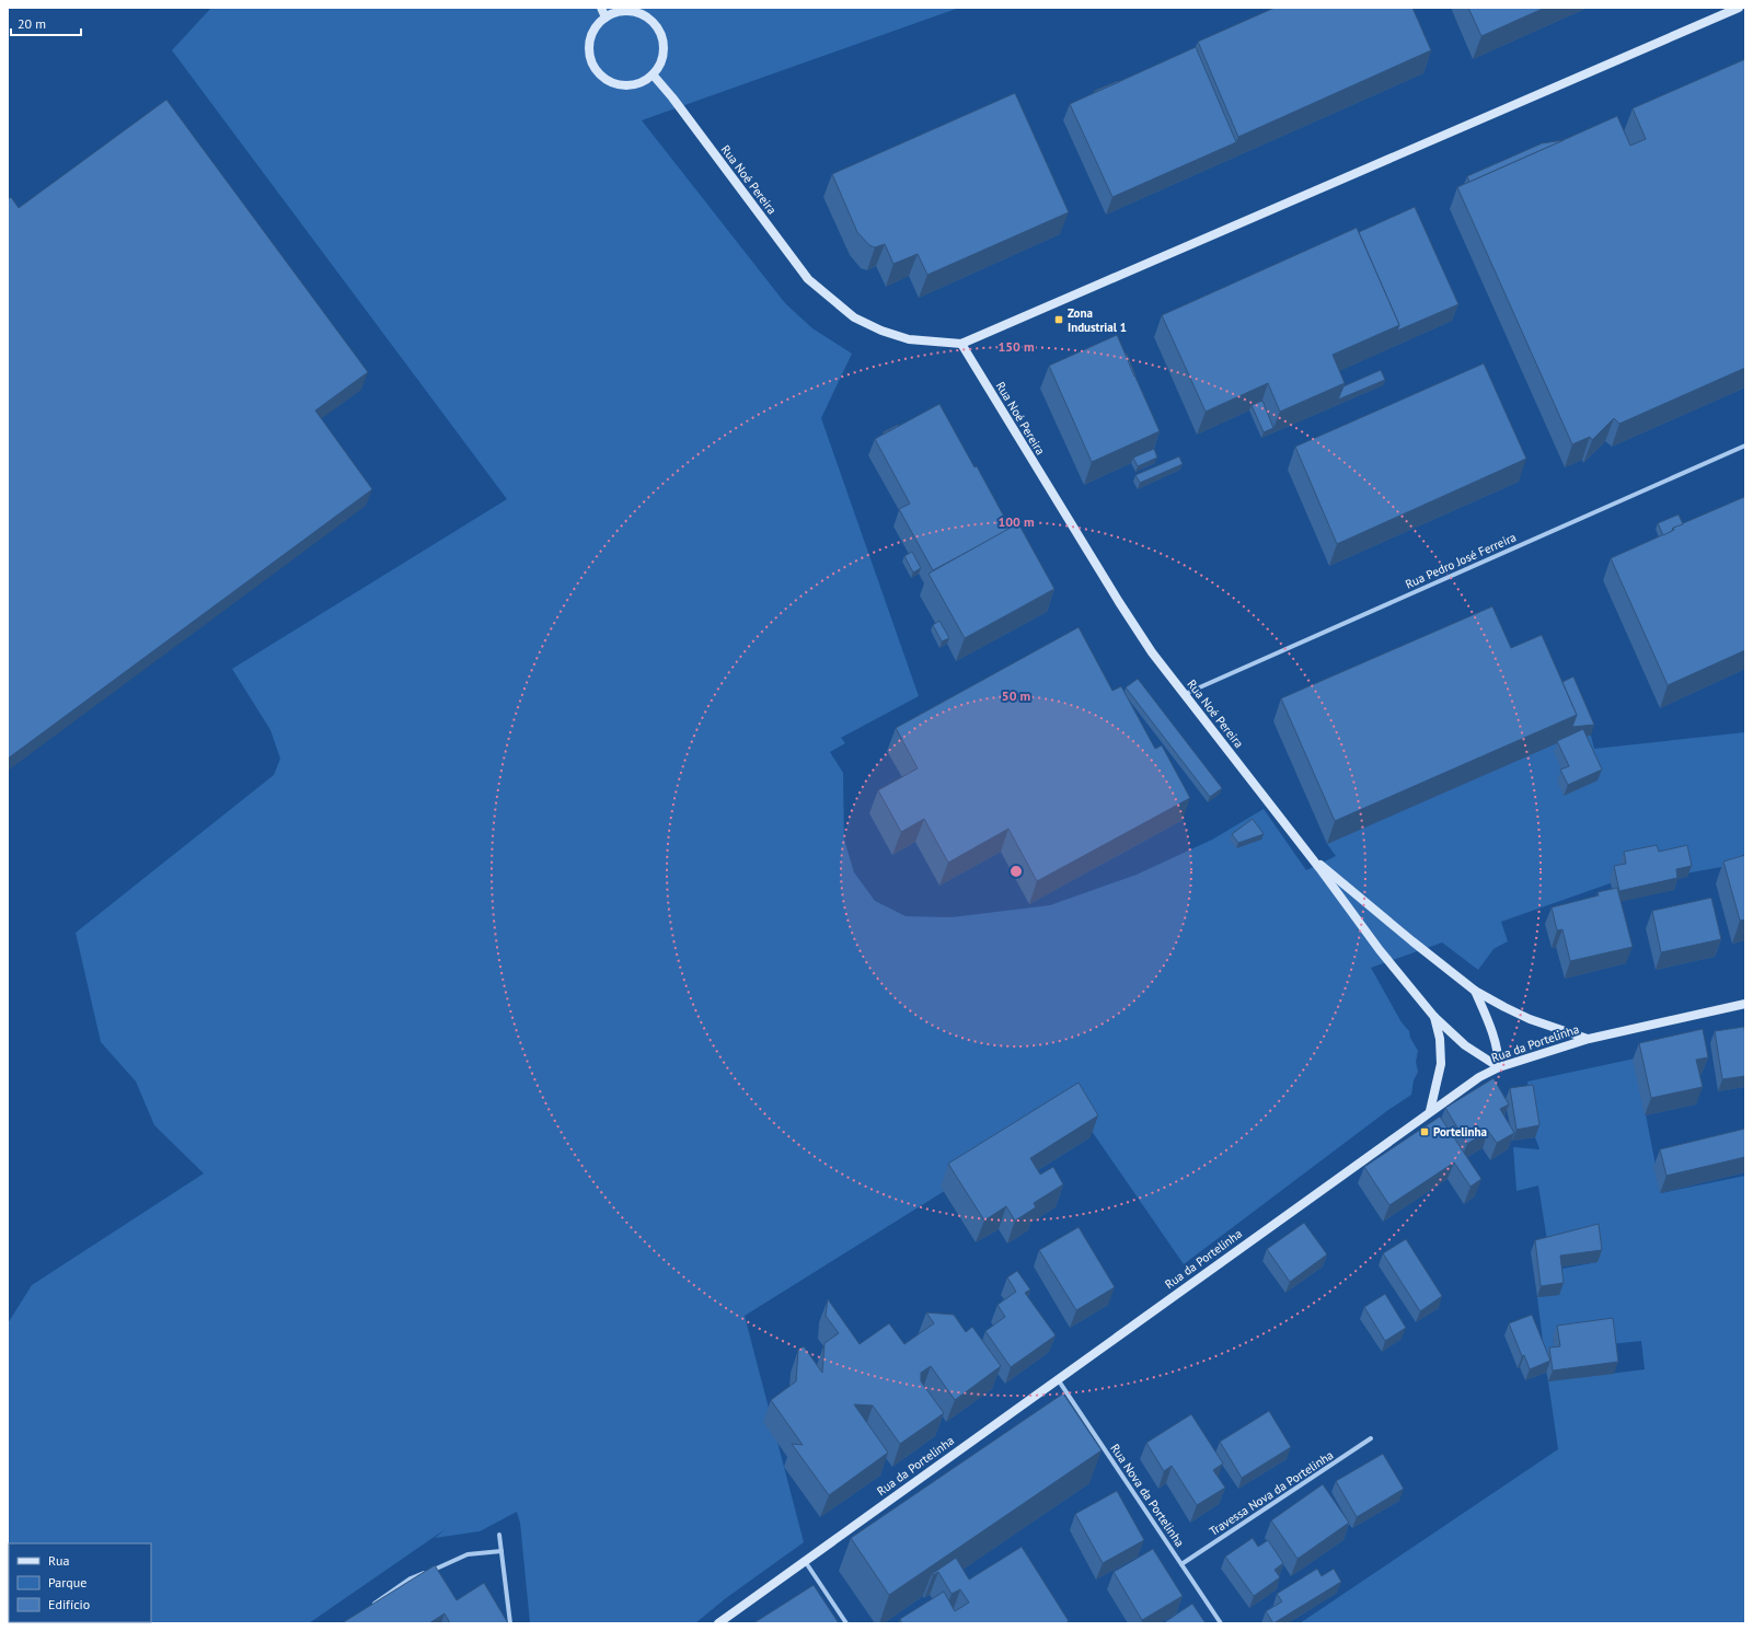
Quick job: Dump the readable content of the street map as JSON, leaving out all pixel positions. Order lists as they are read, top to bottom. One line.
{"streets":{"street":["Rua Noé Pereira","Rua Pedro José Ferreira","Rua da Portelinha","Travessa Nova da Portelinha","Rua Nova da Portelinha"]},"crossings":[["Rua Noé Pereira","Rua Pedro José Ferreira"],["Rua Noé Pereira","Rua da Portelinha"],["Rua da Portelinha","Rua Nova da Portelinha"],["Travessa Nova da Portelinha","Rua Nova da Portelinha"]],"places":{"transit":["Zona Industrial 1","Portelinha"]},"legend":["Rua","Parque","Edifício"],"scale_bar":"20 m","rings":["150 m","100 m","50 m"]}
